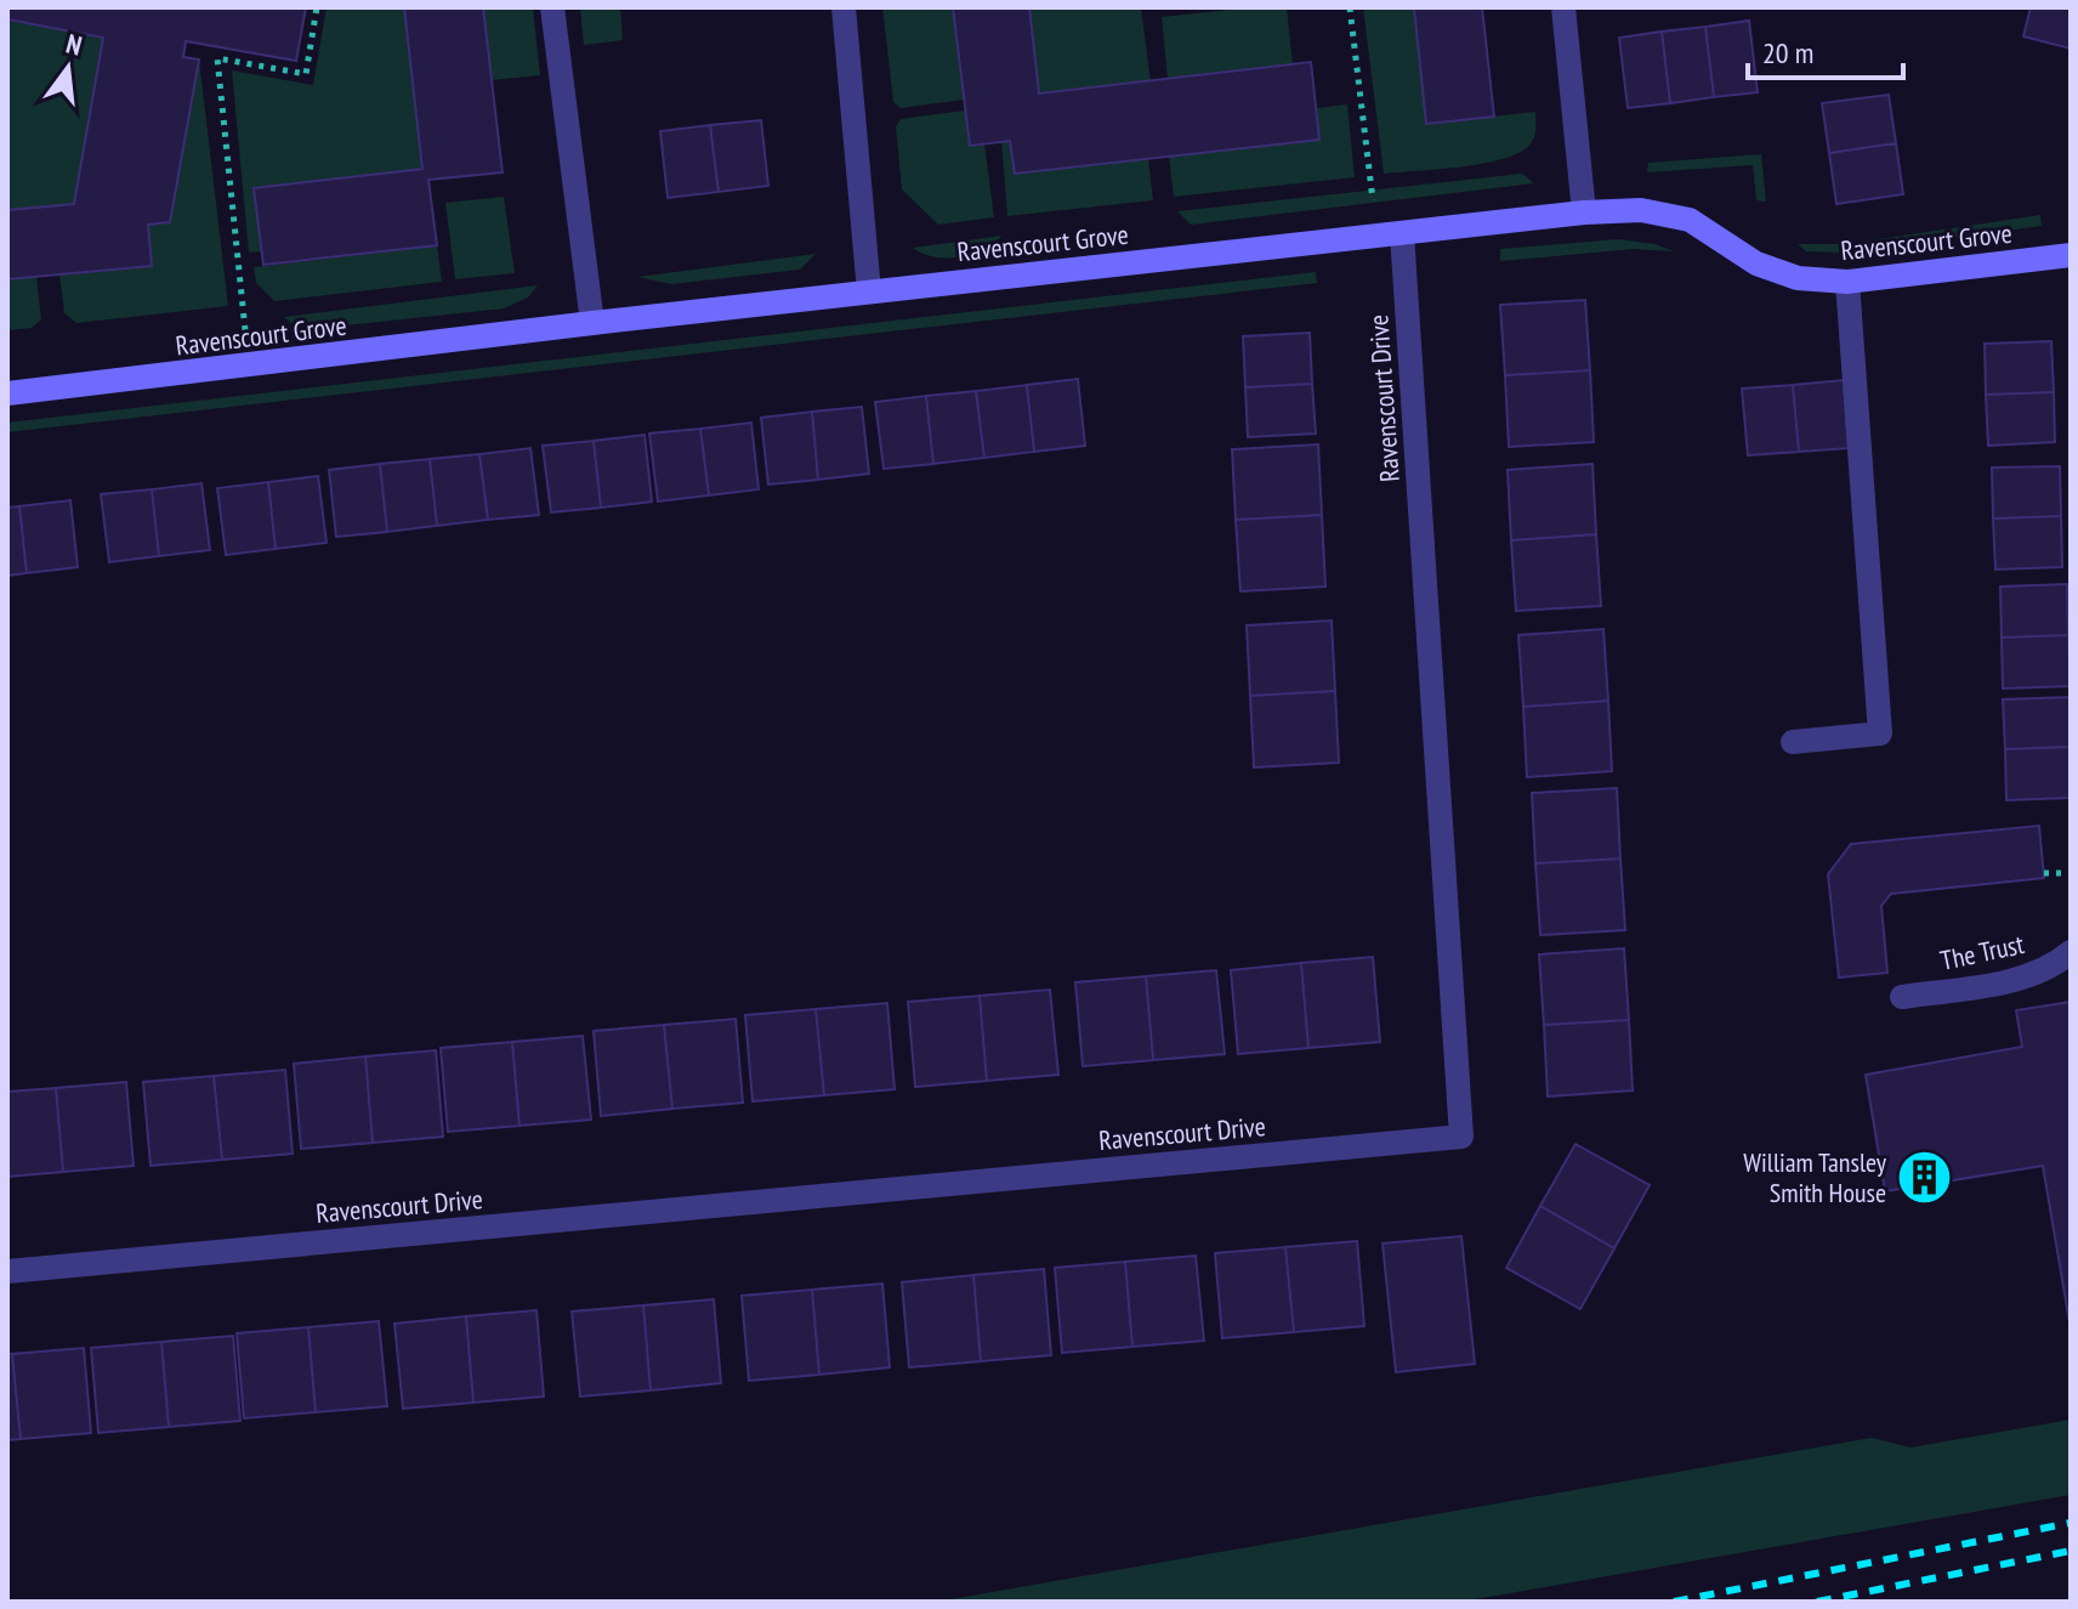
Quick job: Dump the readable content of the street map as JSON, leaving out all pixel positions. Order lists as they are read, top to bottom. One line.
{"streets":{"street":["Ravenscourt Grove","Ravenscourt Drive","The Trust"]},"crossings":[["Ravenscourt Grove","Ravenscourt Drive"]],"places":{"building":["William Tansley Smith House"]},"scale_bar":"20 m","north":"top"}
